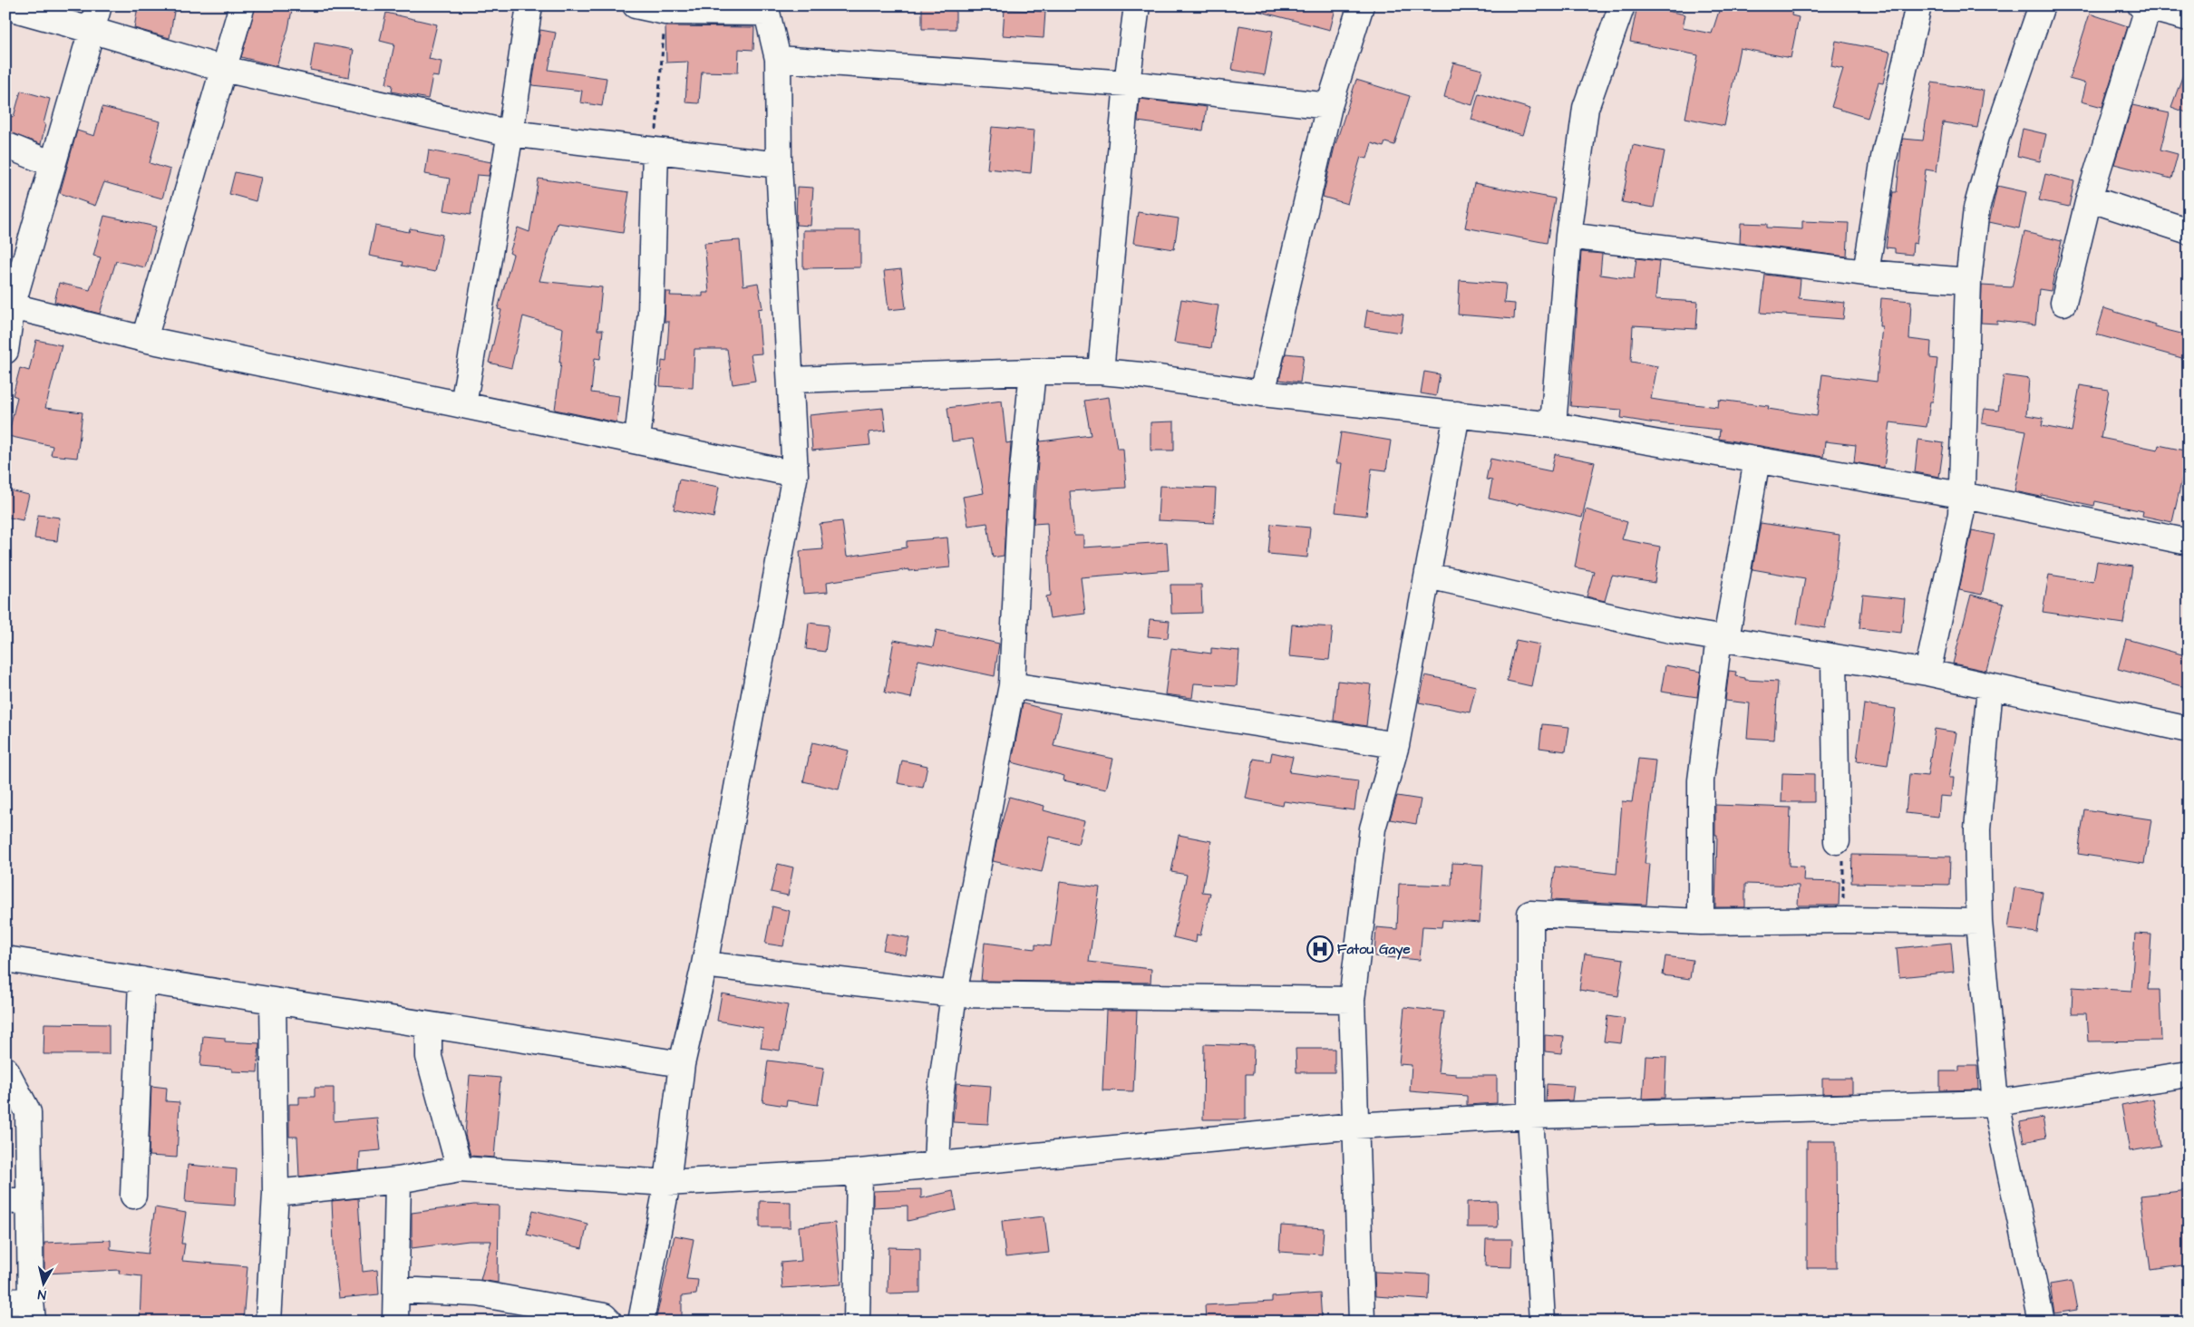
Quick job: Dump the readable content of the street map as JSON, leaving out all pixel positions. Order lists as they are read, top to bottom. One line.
{"places":{"hospital":["Fatou Gaye"]},"north":"bottom"}
